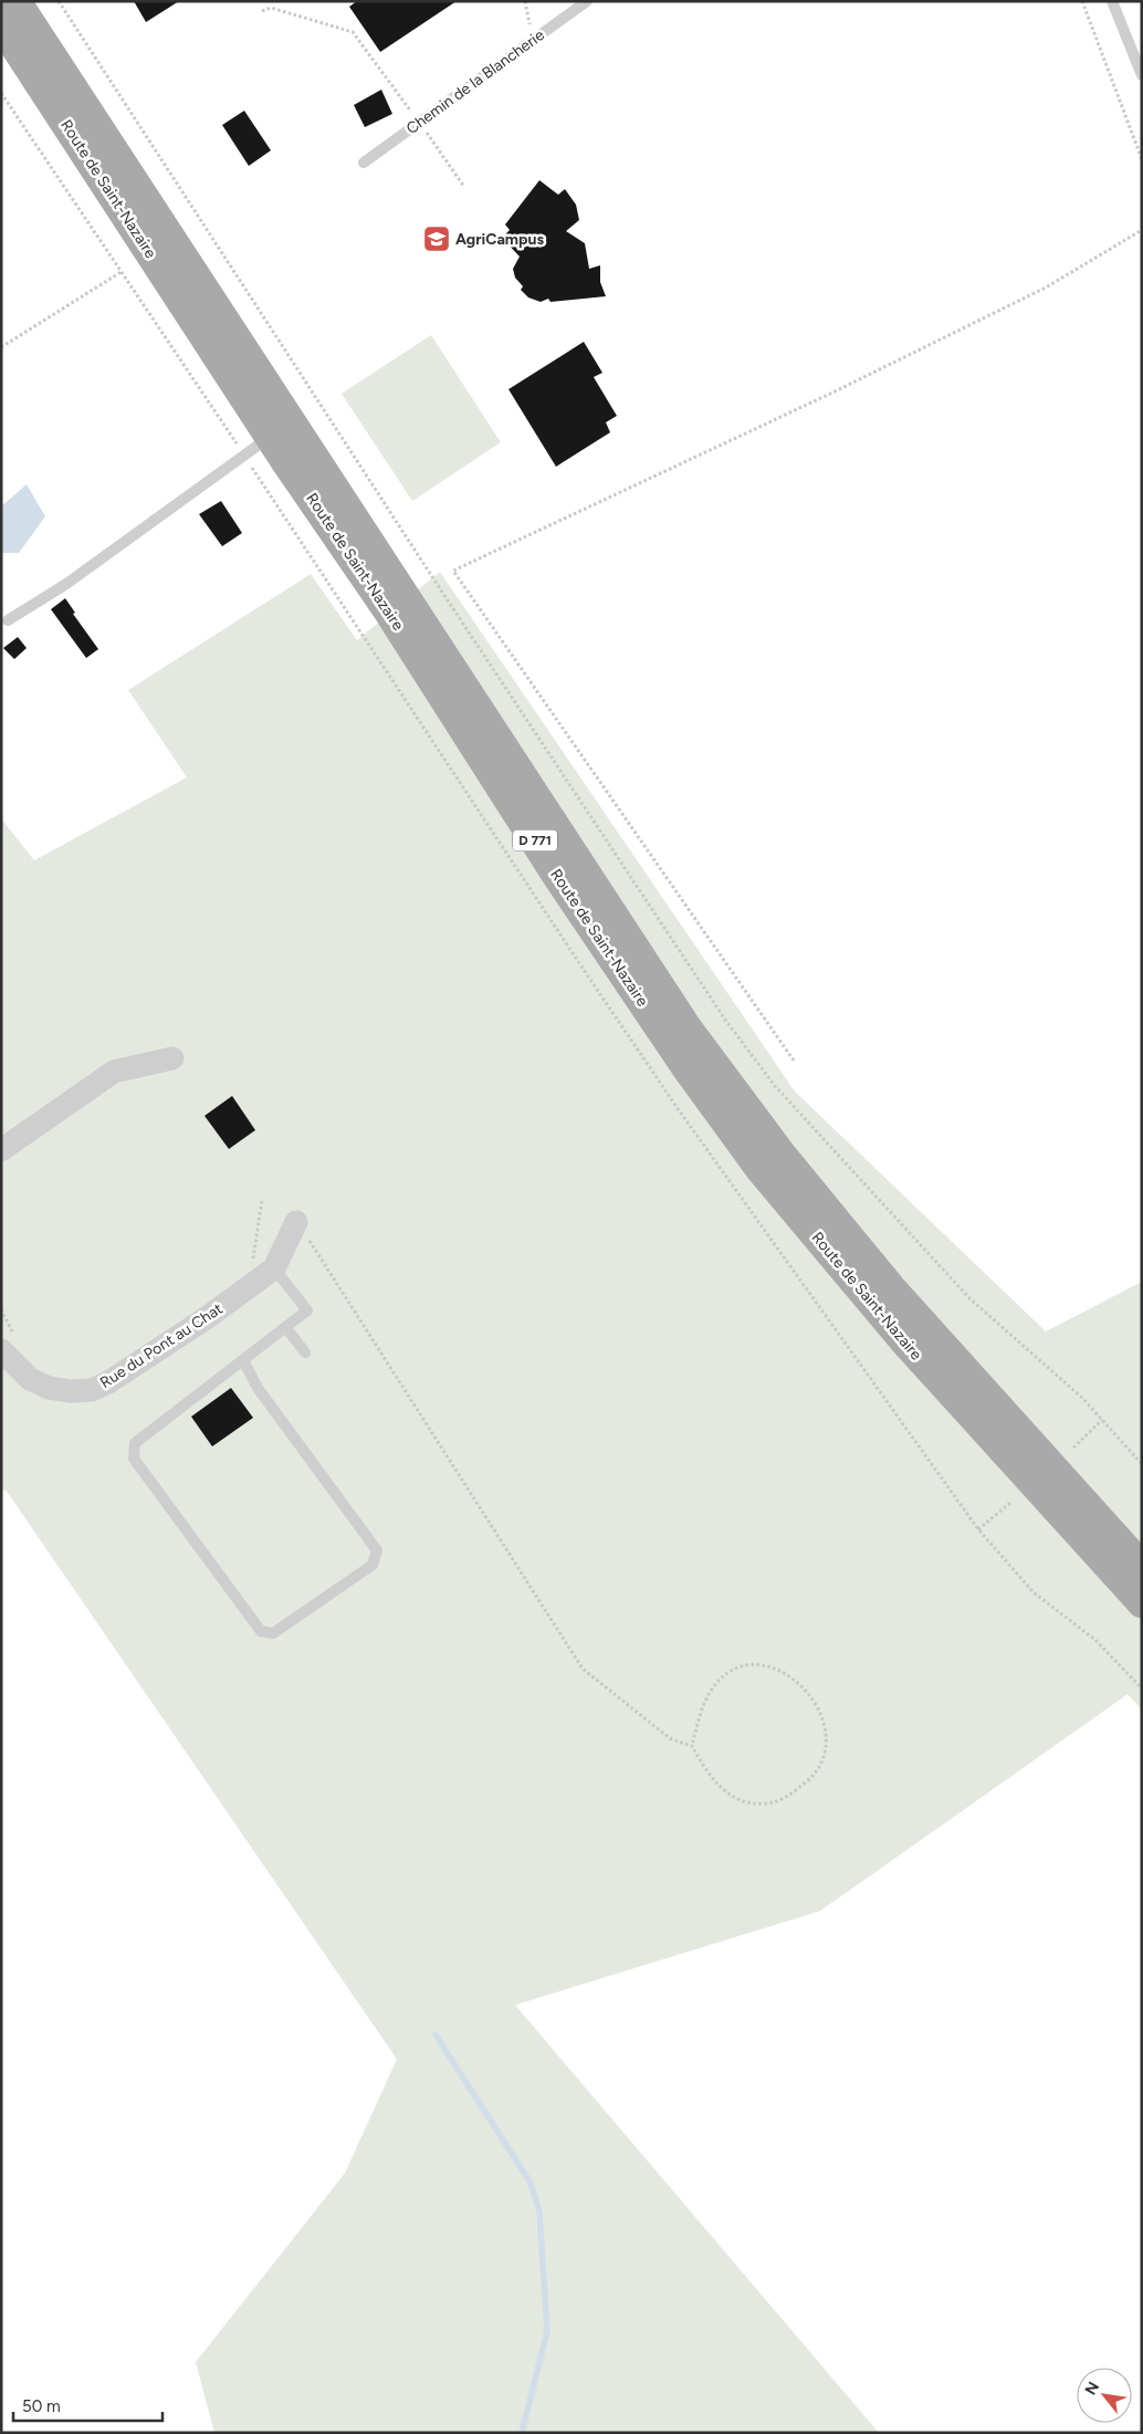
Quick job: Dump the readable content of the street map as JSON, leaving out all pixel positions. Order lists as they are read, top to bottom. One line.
{"streets":{"main road":["Route de Saint-Nazaire","D 771"],"street":["Rue du Pont au Chat"],"lane":["Chemin de la Blancherie"]},"places":{"school or university":["AgriCampus"]},"scale_bar":"50 m","north":"top left"}
